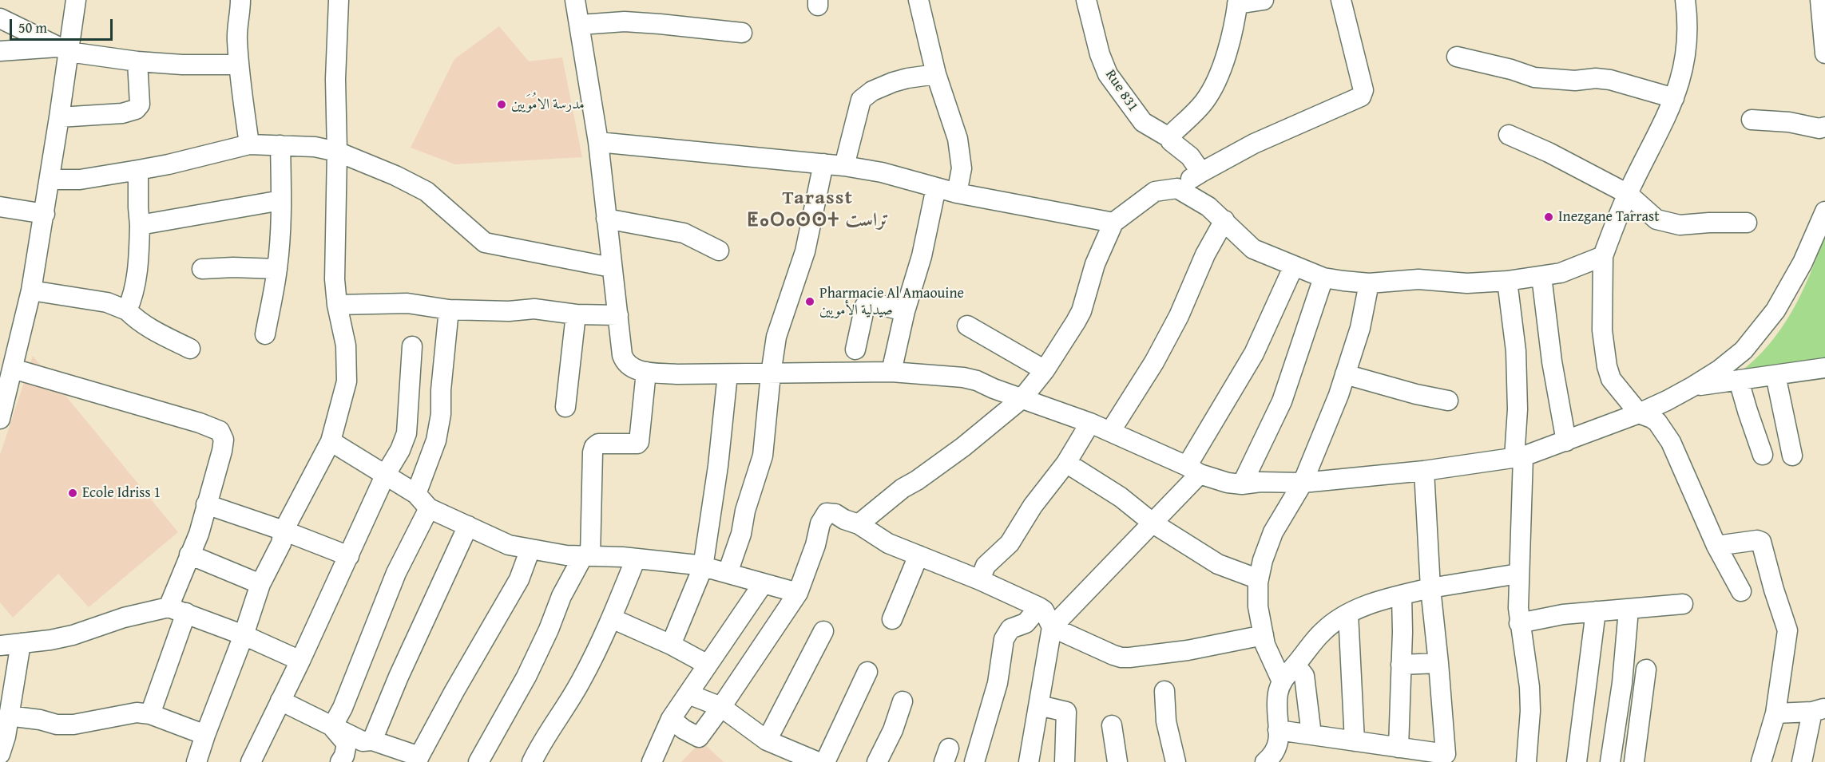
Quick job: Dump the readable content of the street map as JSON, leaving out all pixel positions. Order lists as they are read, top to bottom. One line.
{"streets":{"street":["Rue 831"]},"districts":["Tarasst ⵟⴰⵔⴰⵙⵙⵜ تراست"],"places":["مدرسة الامُوَيين","Inezgane Tarrast","Pharmacie Al Amaouine صيدلية الأمويين","Ecole Idriss 1"],"scale_bar":"50 m"}
